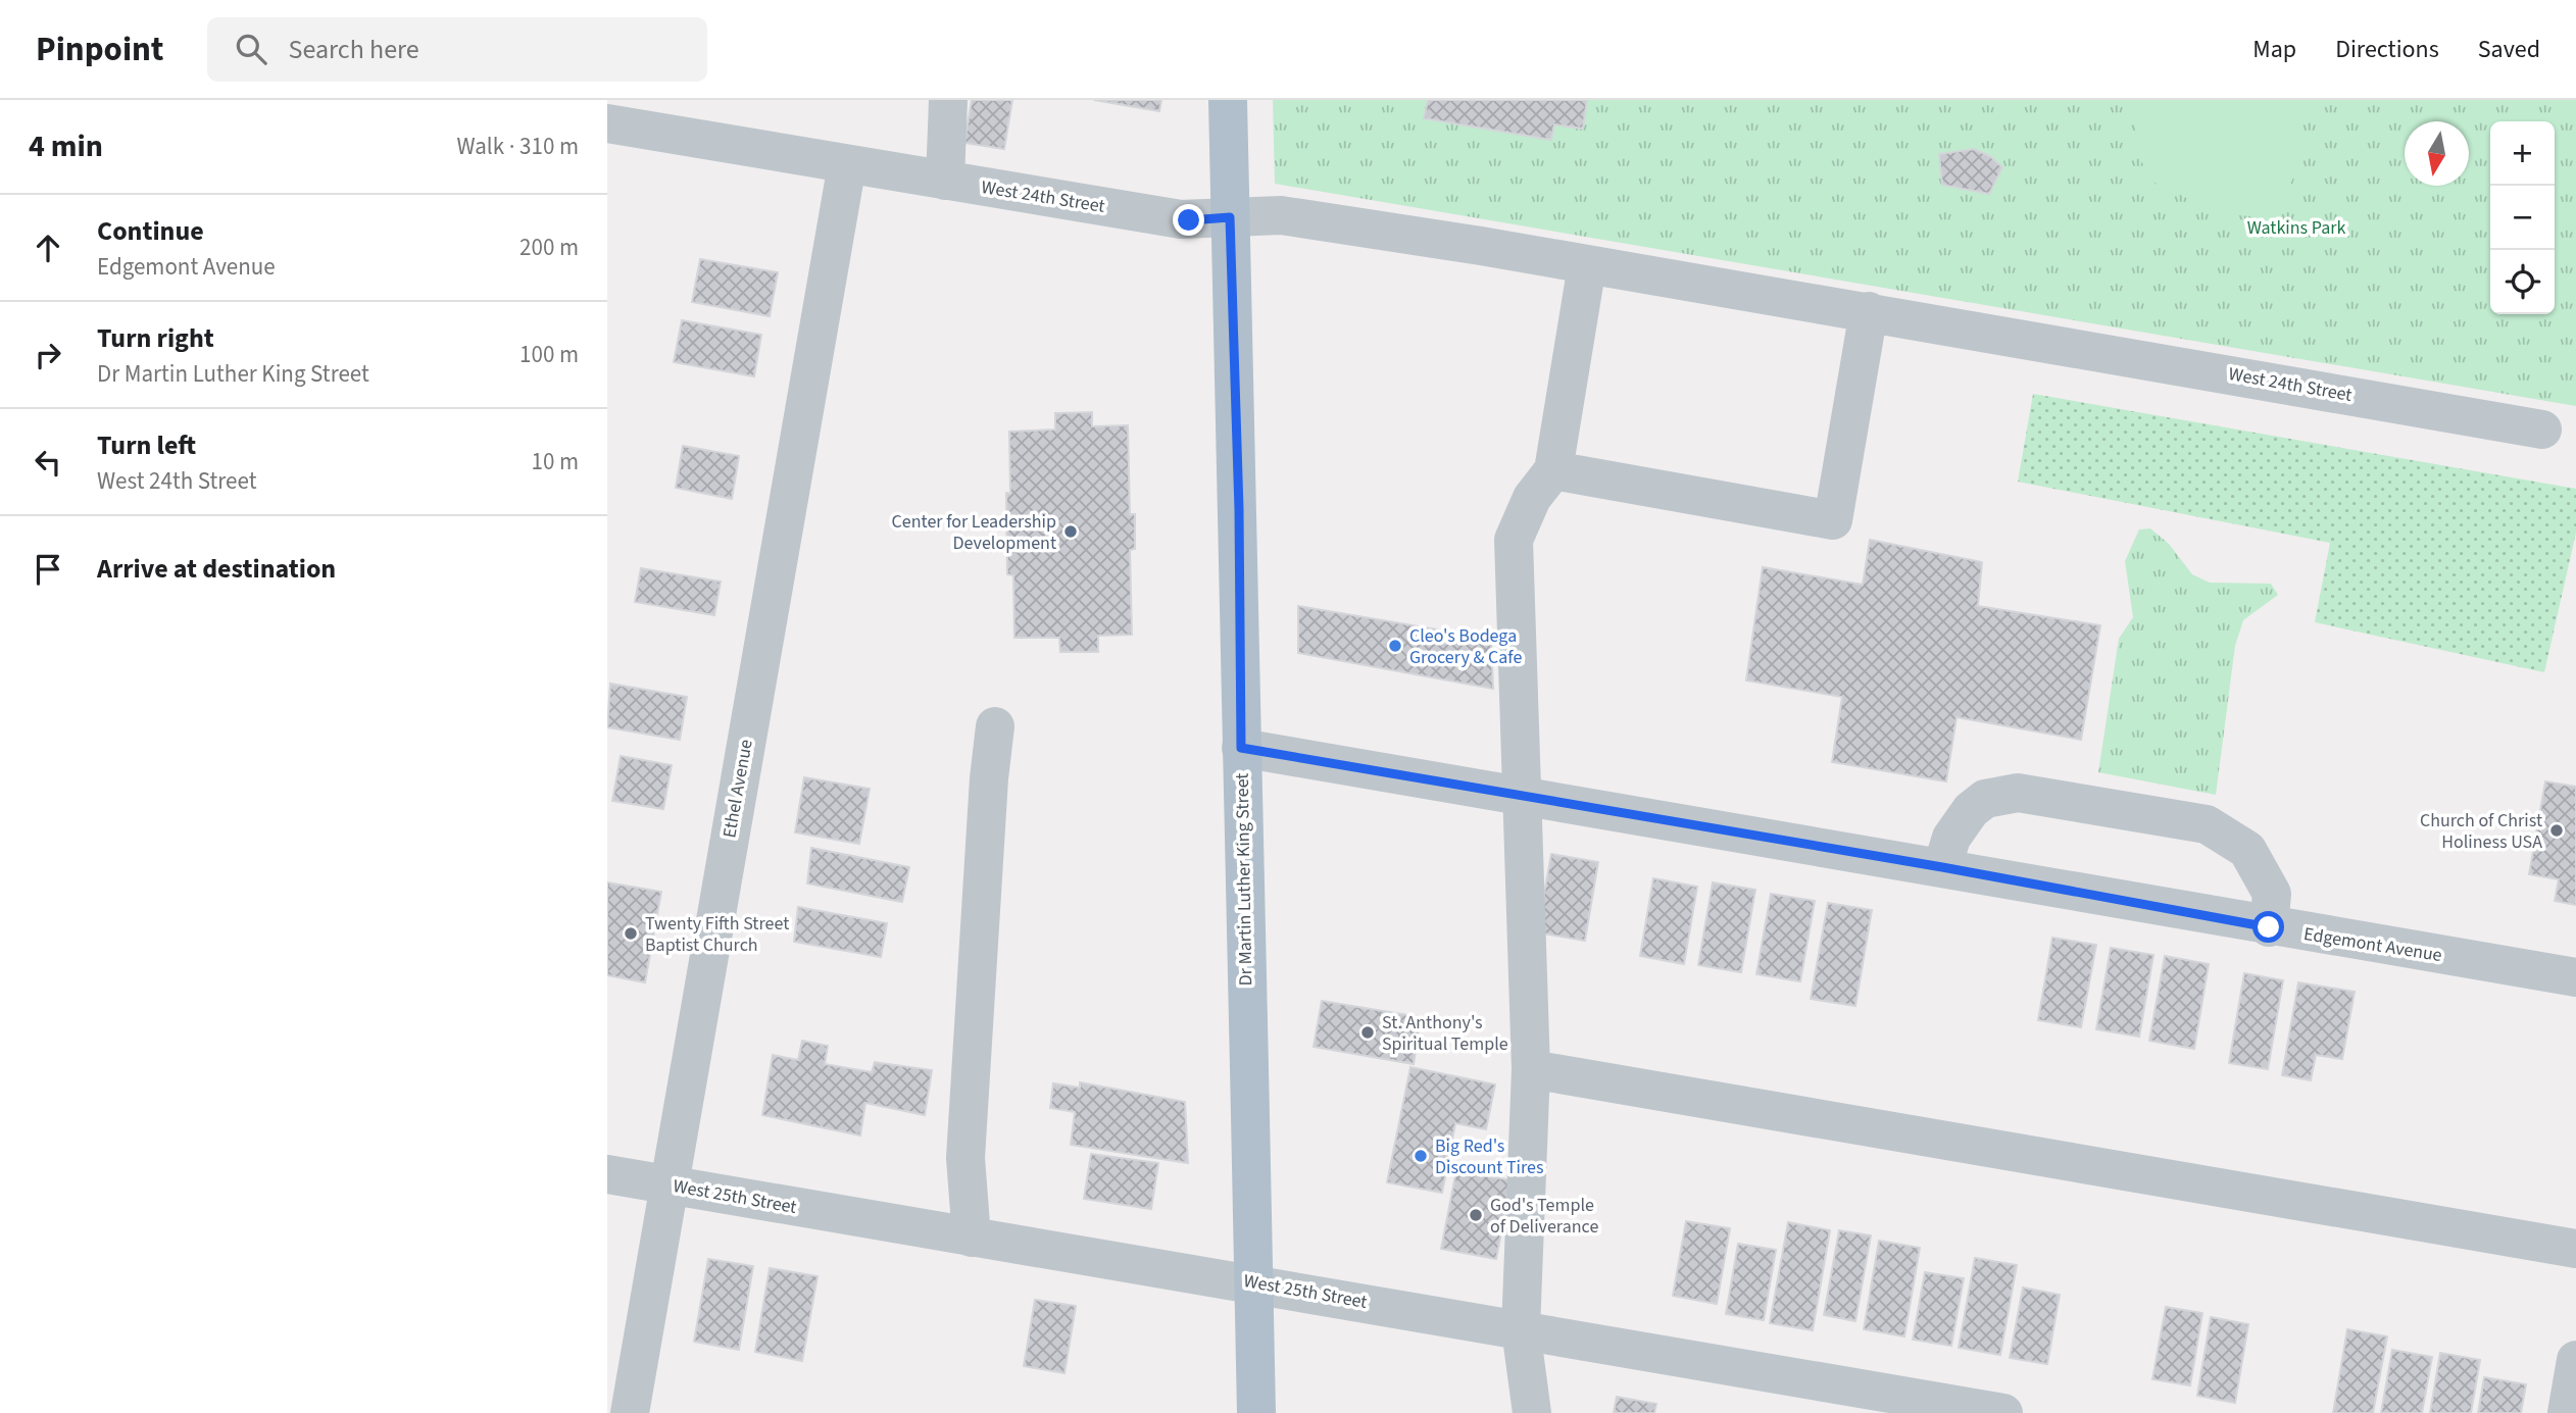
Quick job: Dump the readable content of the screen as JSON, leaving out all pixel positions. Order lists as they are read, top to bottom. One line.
{"streets":{"main road":["Dr Martin Luther King Street"],"street":["West 24th Street","Ethel Avenue","Edgemont Avenue","West 25th Street"]},"crossings":[["West 24th Street","Ethel Avenue"],["West 24th Street","Dr Martin Luther King Street"],["Ethel Avenue","West 25th Street"],["Dr Martin Luther King Street","Edgemont Avenue"],["Dr Martin Luther King Street","West 25th Street"]],"parks":["Watkins Park"],"places":["Center for Leadership Development","Cleo's Bodega Grocery & Cafe","Church of Christ Holiness USA","Twenty Fifth Street Baptist Church","St. Anthony's Spiritual Temple","Big Red's Discount Tires","God's Temple of Deliverance"],"north":"bottom","page":{"header":"Pinpoint","search":"Search here","nav":["Map","Directions","Saved"],"heading":["4 min","Walk · 310 m"],"map_buttons":["+","−"],"list":[["Continue","Edgemont Avenue","200 m"],["Turn right","Dr Martin Luther King Street","100 m"],["Turn left","West 24th Street","10 m"],"Arrive at destination"]}}
